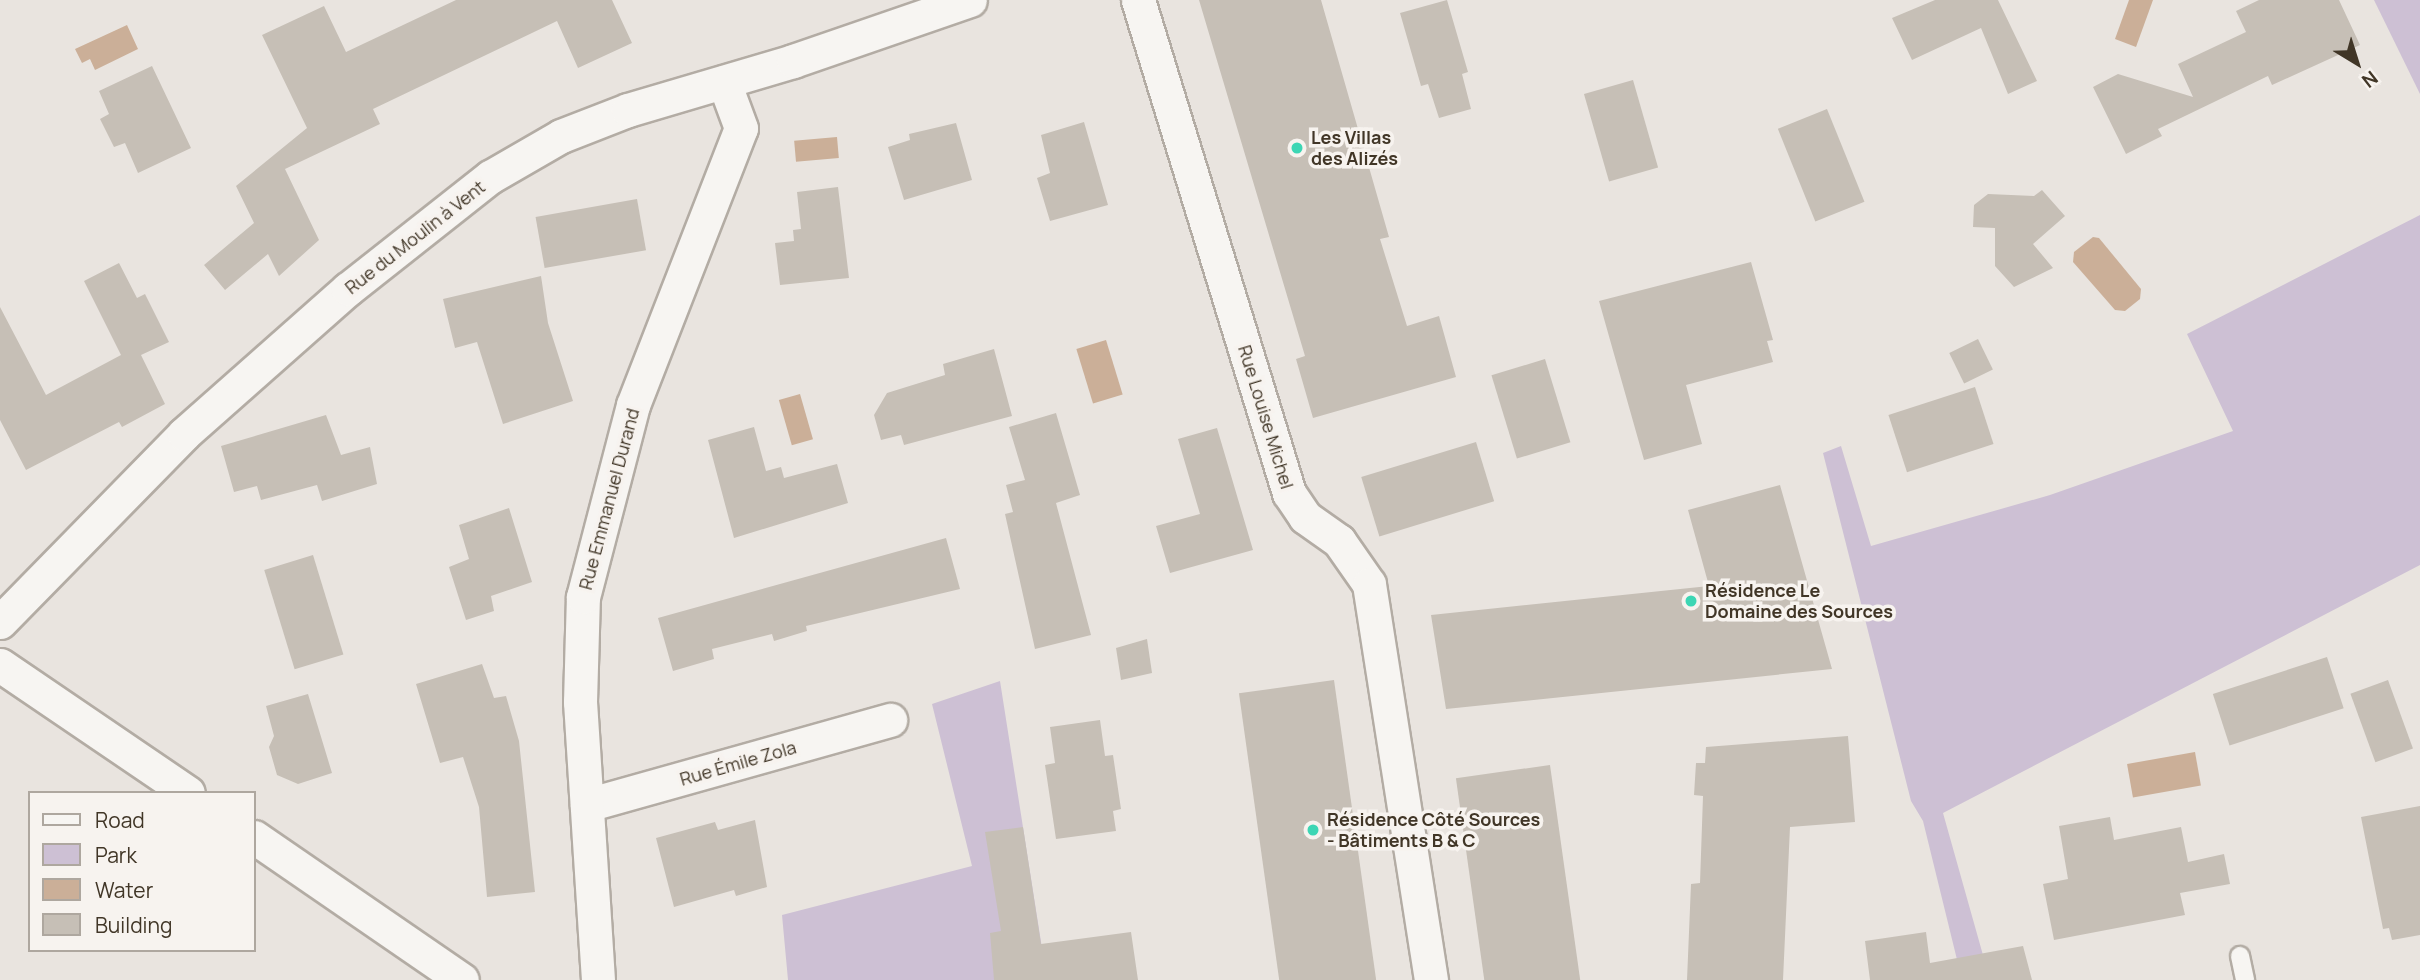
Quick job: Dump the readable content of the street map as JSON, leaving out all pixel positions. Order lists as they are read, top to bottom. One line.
{"streets":{"street":["Rue du Moulin à Vent","Rue Louise Michel","Rue Emmanuel Durand","Rue Émile Zola"]},"crossings":[["Rue du Moulin à Vent","Rue Emmanuel Durand"],["Rue Emmanuel Durand","Rue Émile Zola"]],"places":["Les Villas des Alizés","Résidence Le Domaine des Sources","Résidence Côté Sources - Bâtiments B & C"],"legend":["Road","Park","Water","Building"],"north":"bottom right"}
